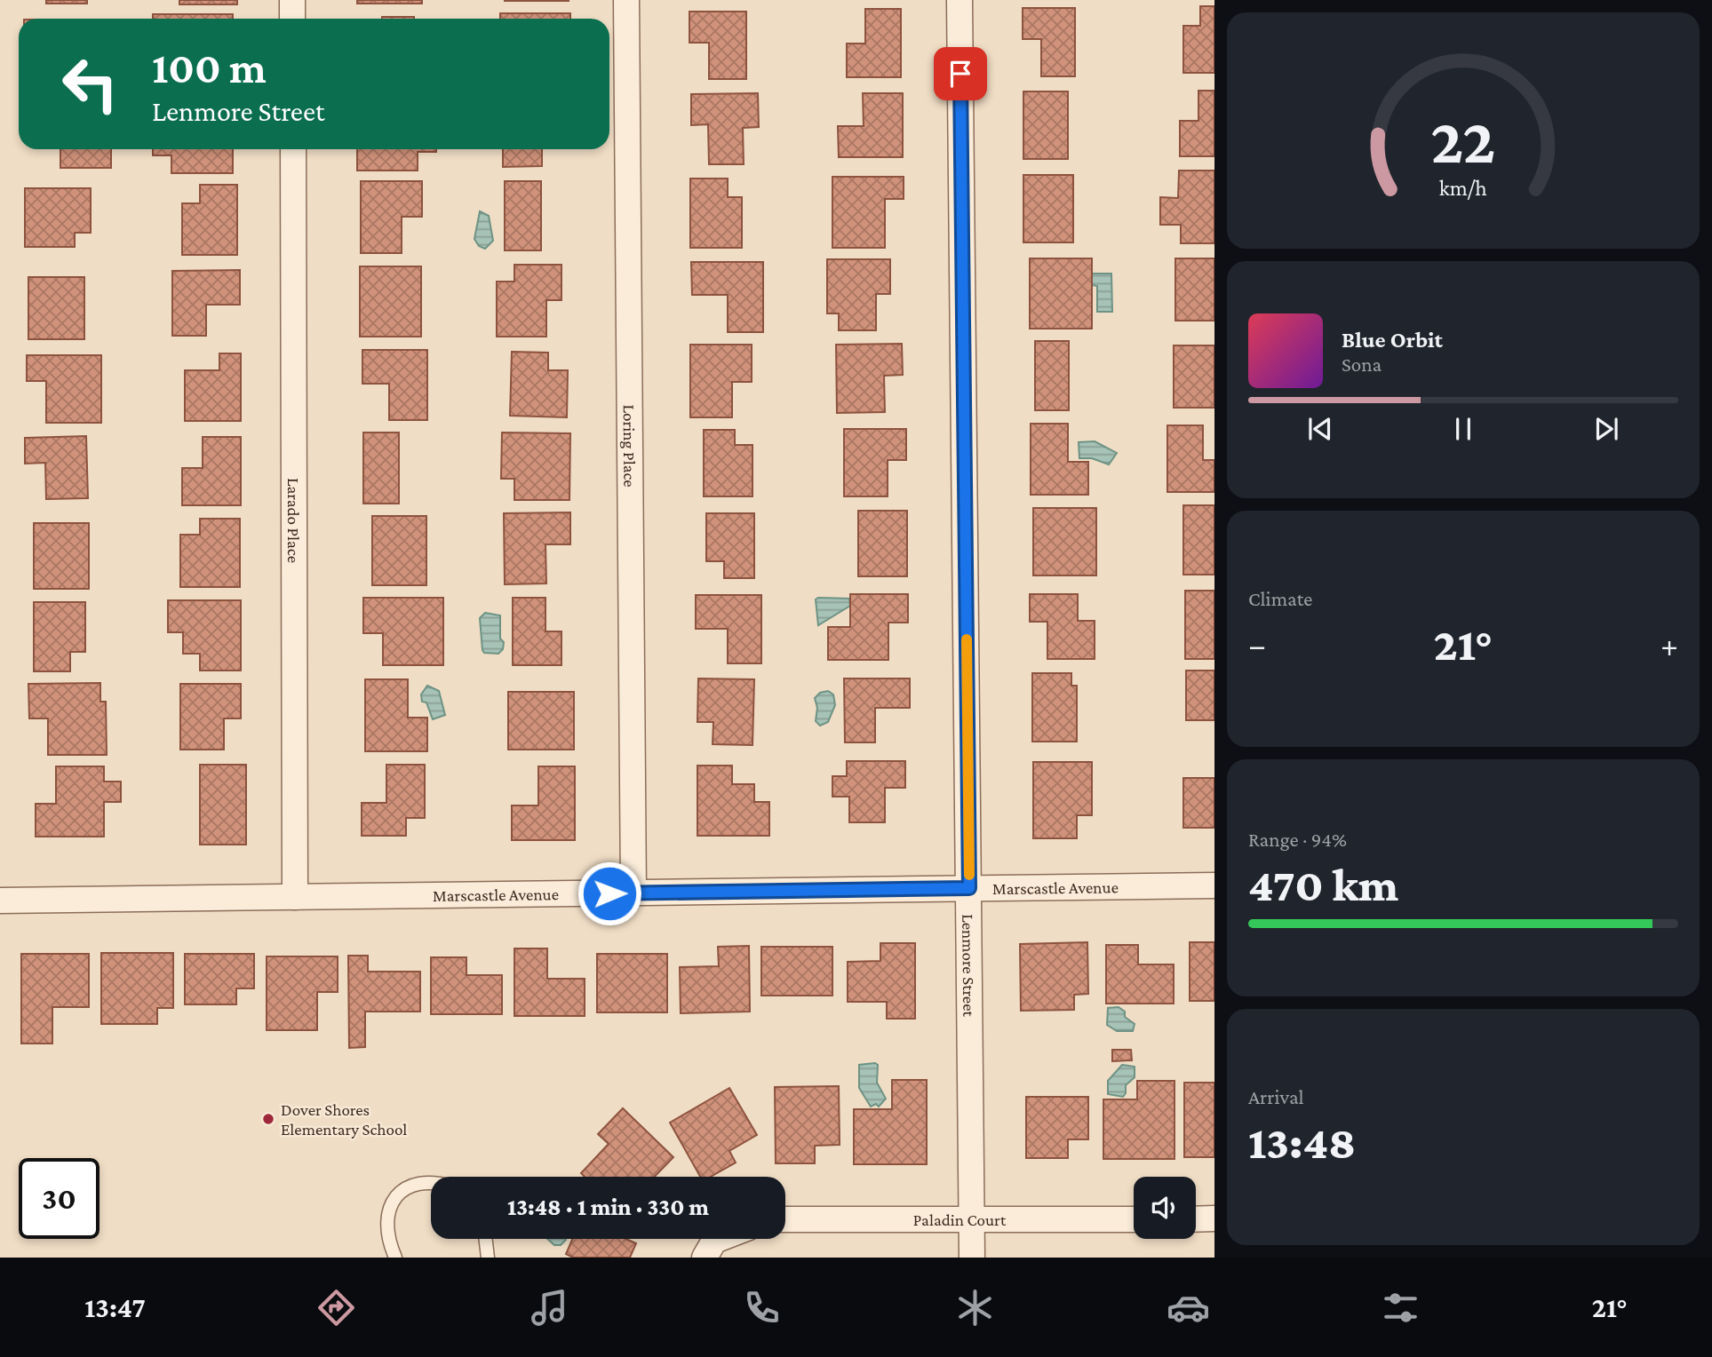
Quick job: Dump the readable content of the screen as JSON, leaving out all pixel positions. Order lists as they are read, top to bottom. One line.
{"streets":{"street":["Loring Place","Larado Place","Marscastle Avenue","Lenmore Street","Paladin Court"]},"crossings":[["Loring Place","Marscastle Avenue"],["Larado Place","Marscastle Avenue"],["Marscastle Avenue","Lenmore Street"],["Lenmore Street","Paladin Court"]],"places":["Dover Shores Elementary School"],"page":{"turn":["100 m","Lenmore Street"],"song":["Blue Orbit","Sona"],"tile":["Climate",["Range · 94%","470 km"],["Arrival","13:48"]],"heat":["−","21°","+"],"limit":"30","trip":"13:48 · 1 min · 330 m","tabs":["13:47","21°"],"gauge":["22","km/h"]}}
